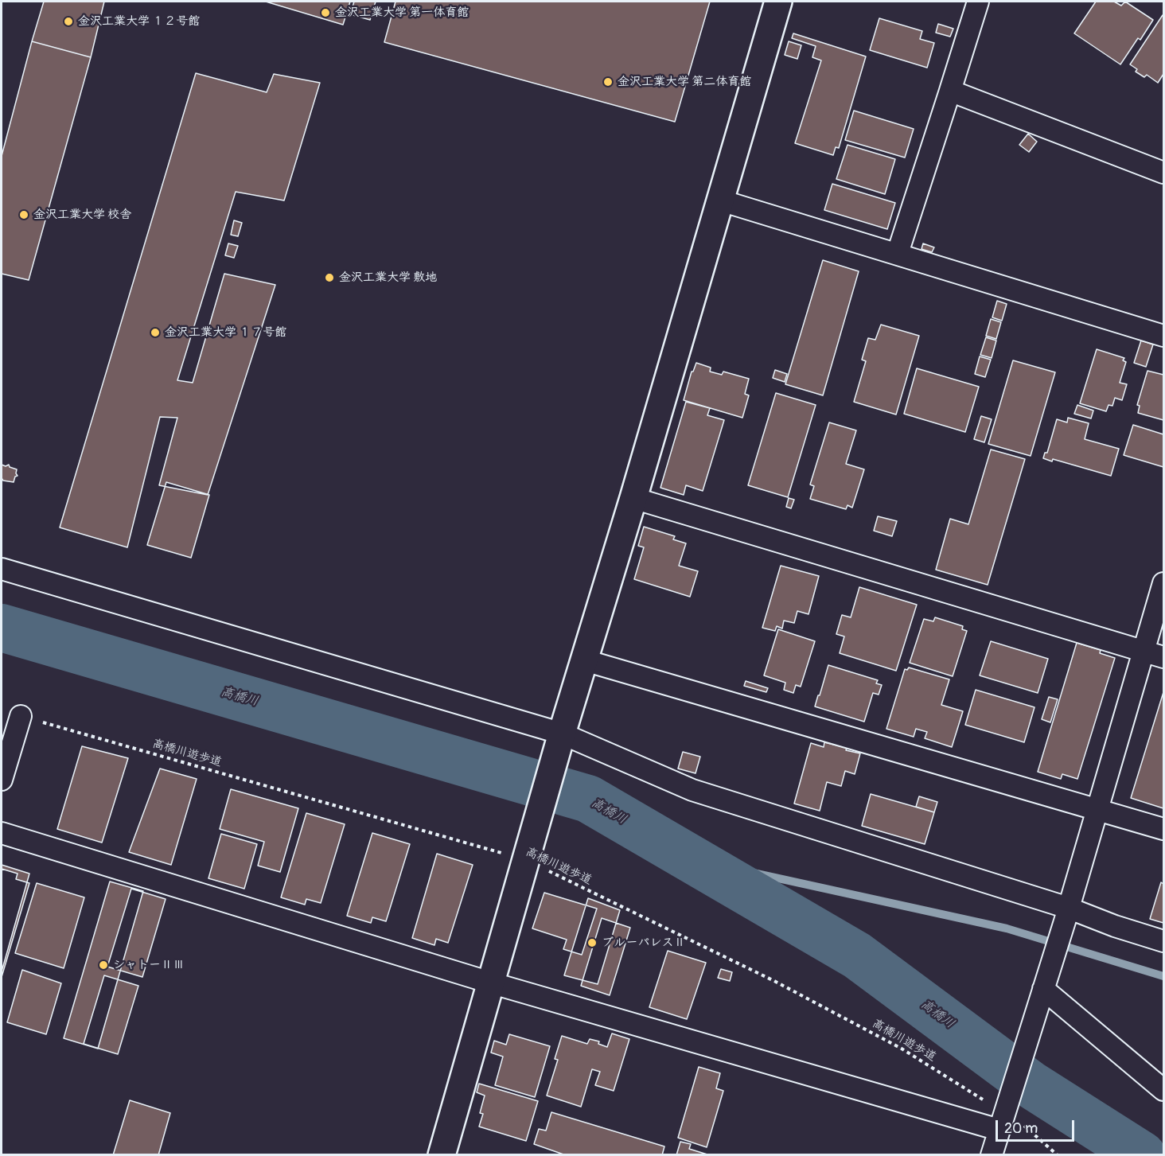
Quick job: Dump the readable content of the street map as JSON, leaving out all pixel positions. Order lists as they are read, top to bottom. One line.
{"streets":{"path":["高橋川遊歩道"]},"water":["高橋川"],"places":["金沢工業大学 第一体育館","金沢工業大学 １２号館","金沢工業大学 第二体育館","金沢工業大学 校舎","金沢工業大学 敷地","金沢工業大学 １７号館","ブルーパレスⅡ","シャトーⅡⅢ"],"scale_bar":"20 m"}
